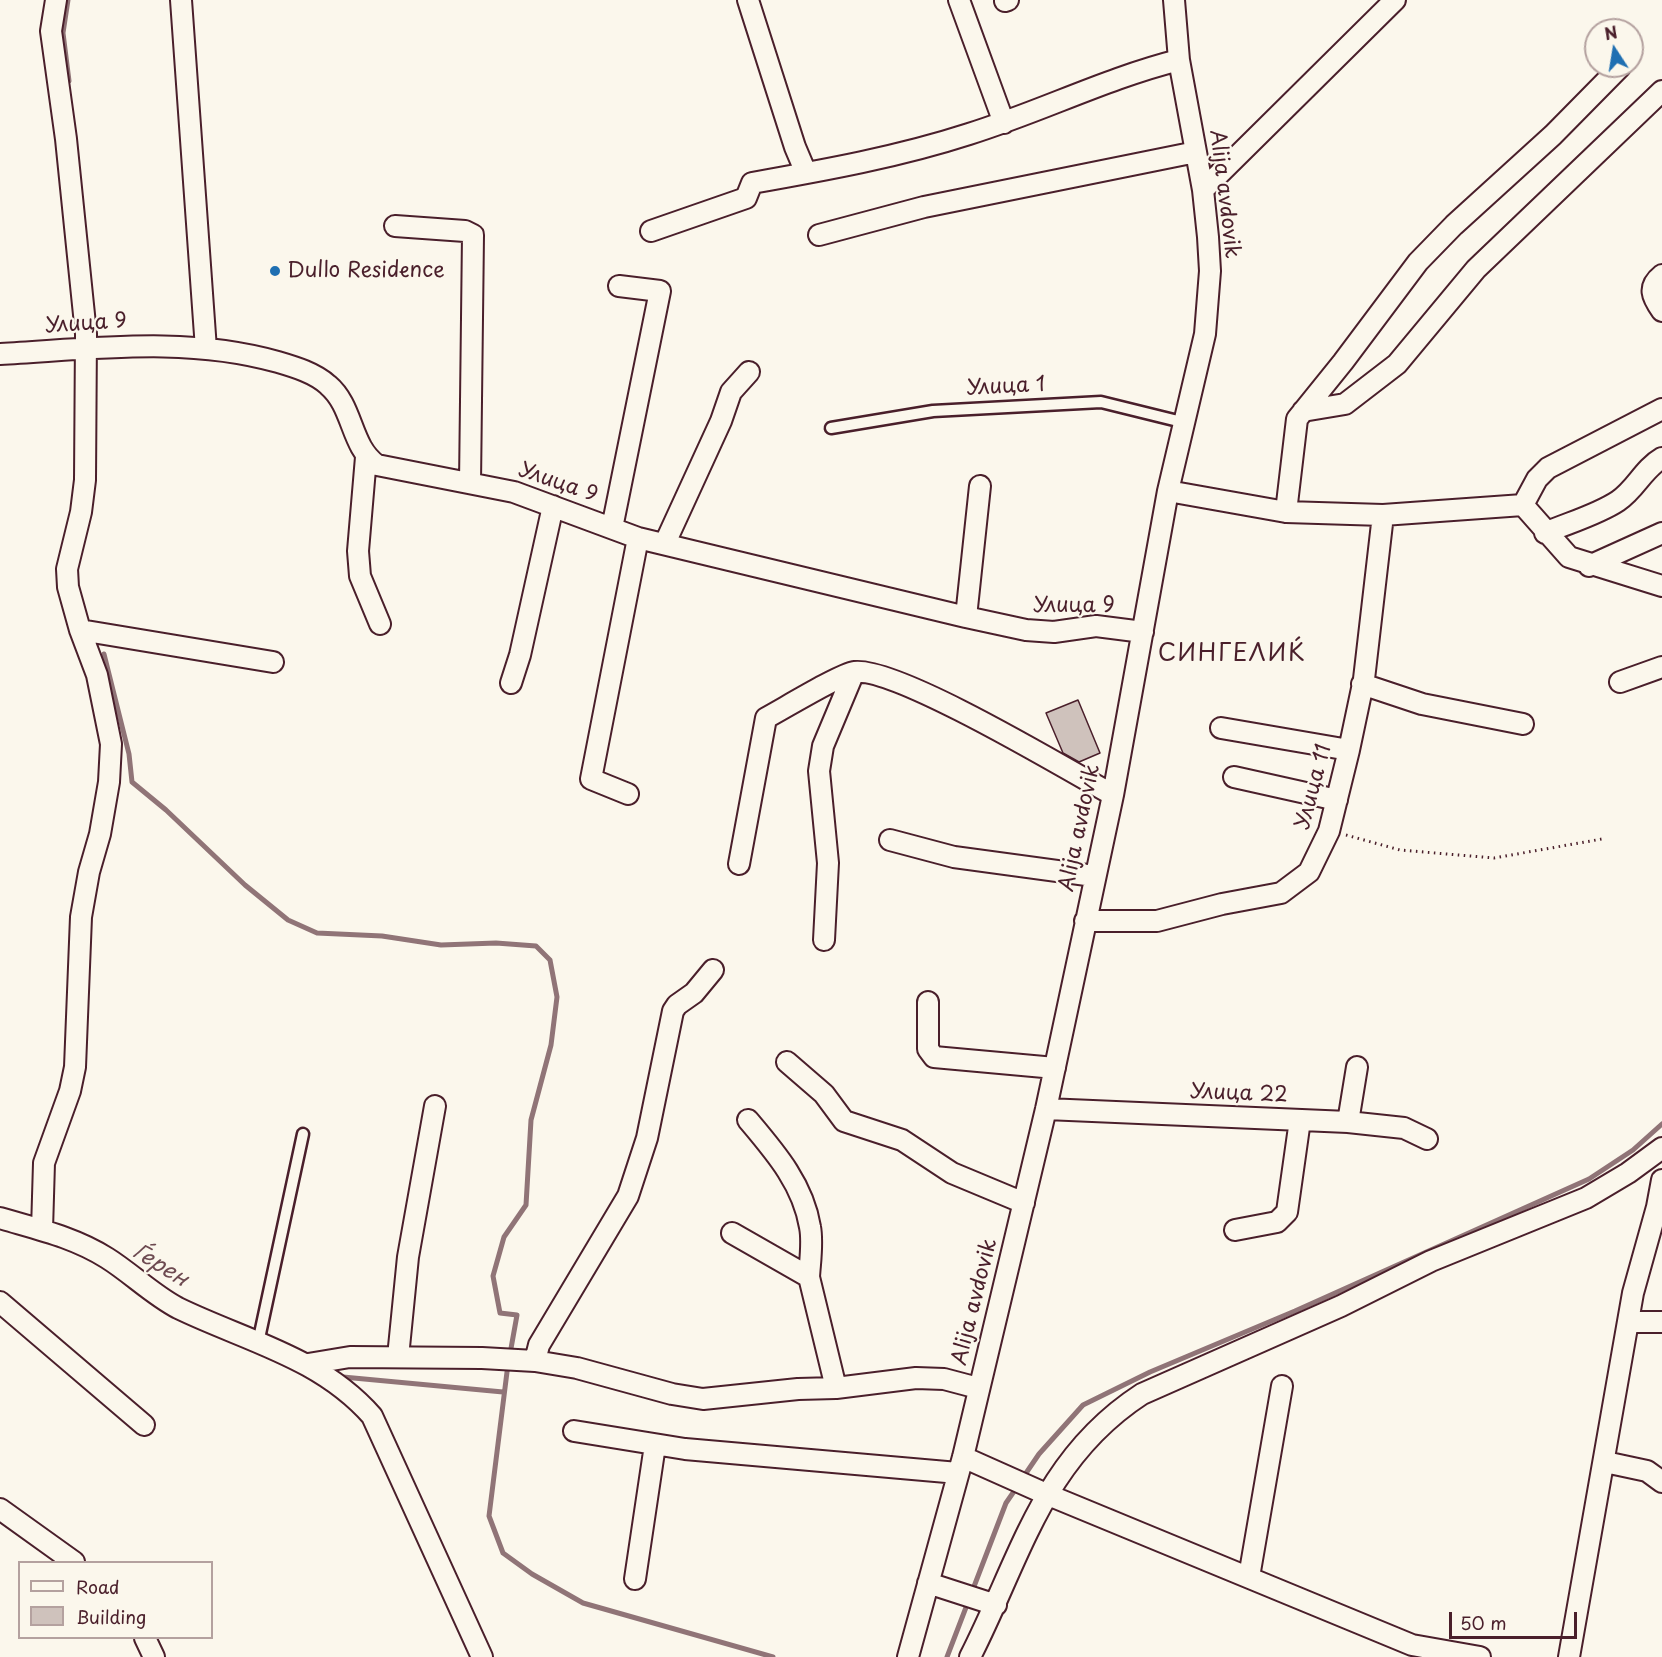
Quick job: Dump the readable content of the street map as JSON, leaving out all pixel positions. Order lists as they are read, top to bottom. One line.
{"streets":{"street":["Alija avdovik","Улица 9","Улица 11","Улица 22"],"lane":["Улица 1"]},"crossings":[["Alija avdovik","Улица 9"],["Alija avdovik","Улица 1"],["Alija avdovik","Улица 11"],["Alija avdovik","Улица 22"]],"districts":["СИНГЕЛИЌ"],"water":["Ѓерен"],"places":["Dullo Residence"],"legend":["Road","Building"],"scale_bar":"50 m","north":"top"}
